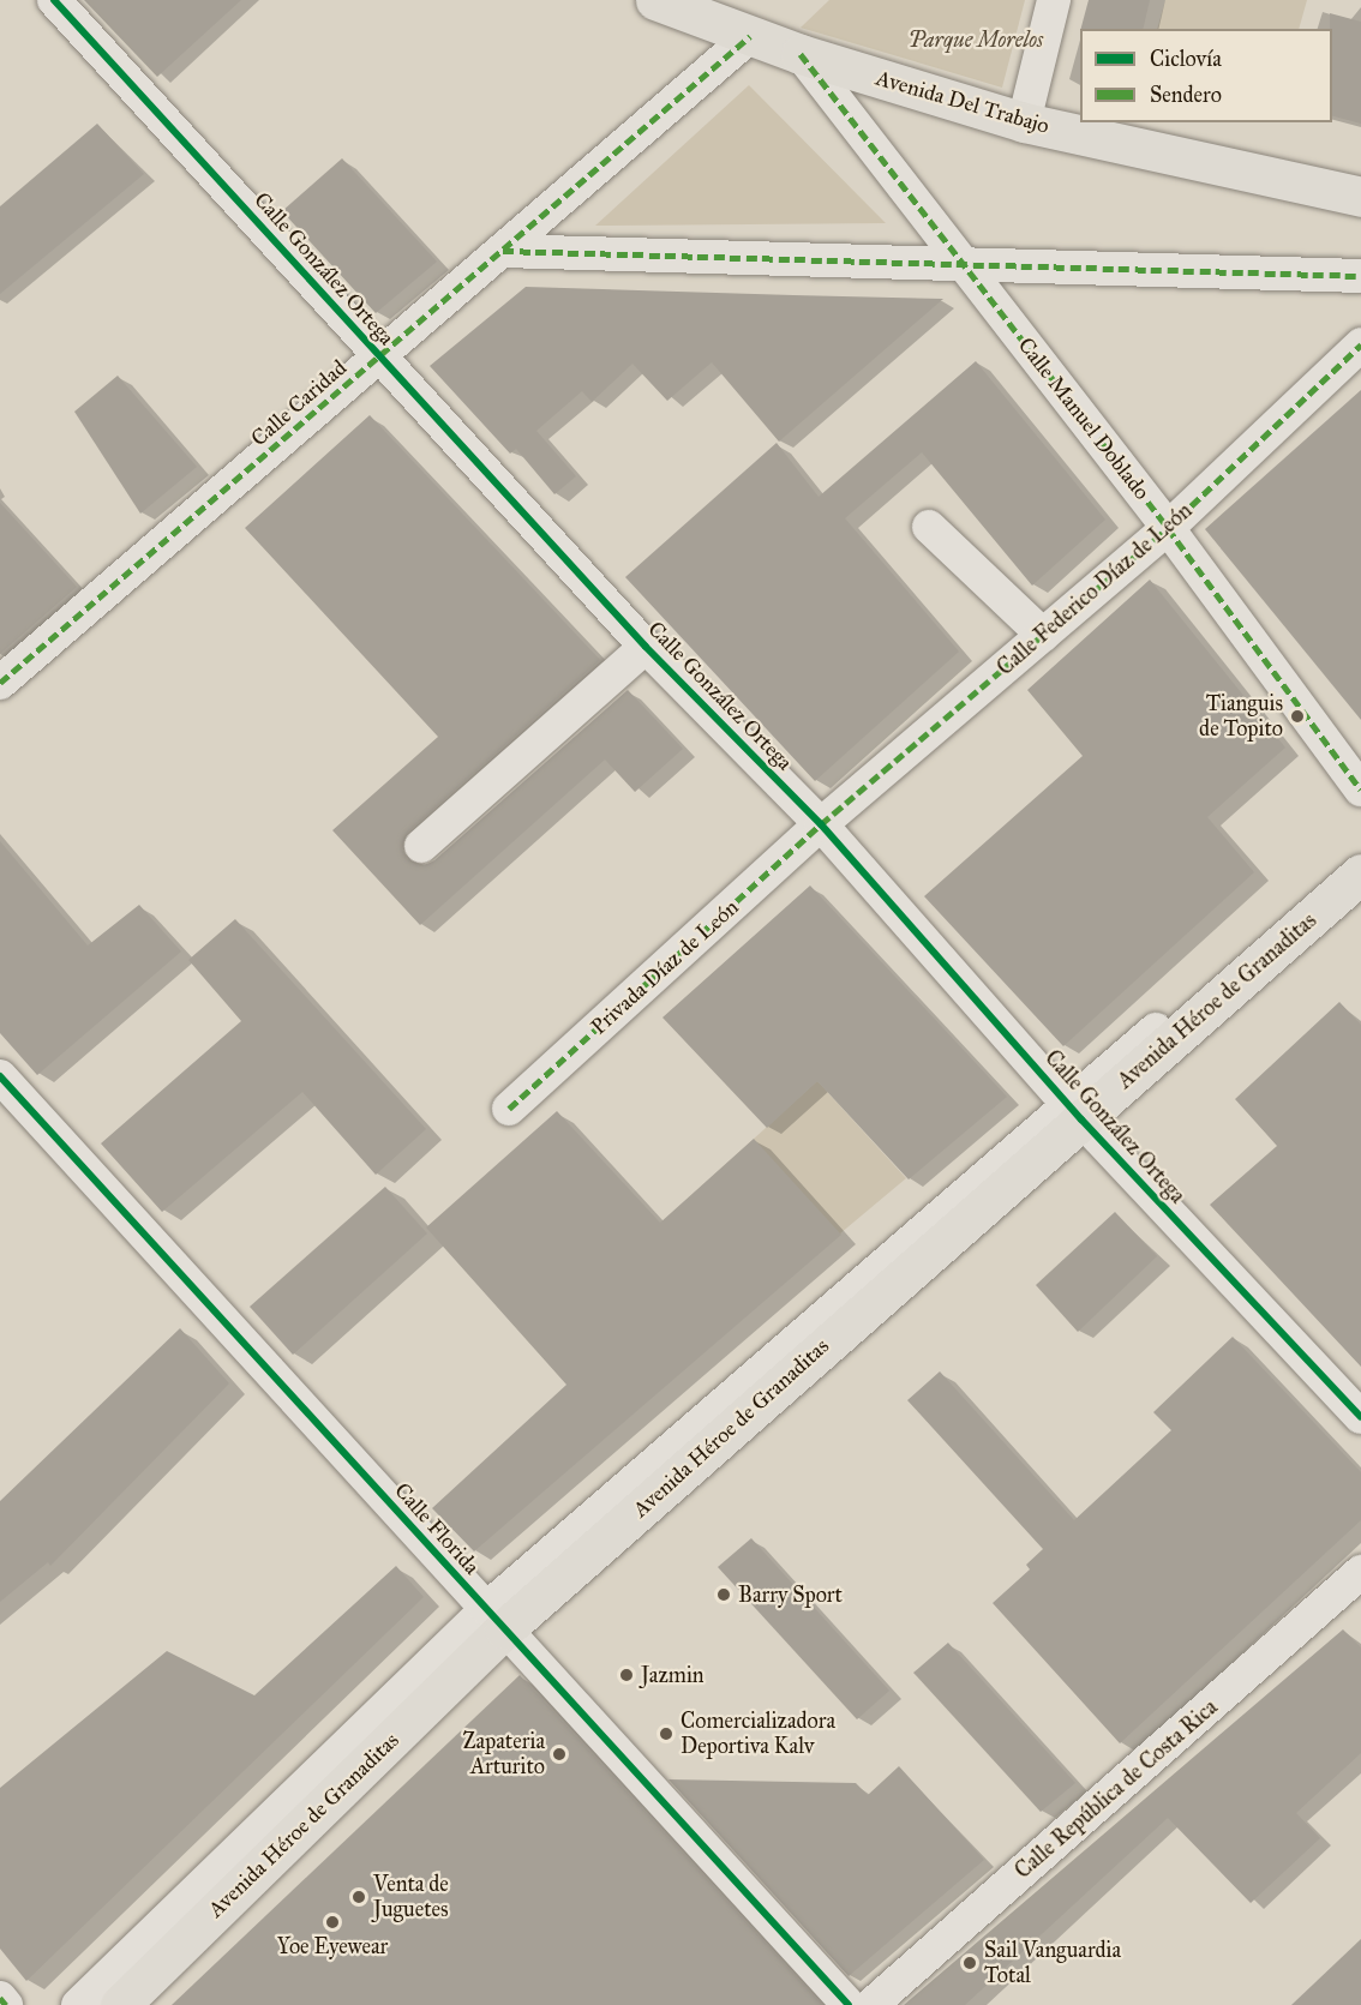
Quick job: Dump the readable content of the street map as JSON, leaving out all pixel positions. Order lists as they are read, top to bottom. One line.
{"streets":{"main road":["Avenida Del Trabajo","Avenida Héroe de Granaditas"],"street":["Calle González Ortega","Calle Caridad","Calle Manuel Doblado","Calle Federico Díaz de León","Privada Díaz de León","Calle Florida","Calle República de Costa Rica"]},"crossings":[["Avenida Del Trabajo","Calle Caridad"],["Avenida Del Trabajo","Calle Manuel Doblado"],["Calle González Ortega","Calle Caridad"],["Calle González Ortega","Calle Federico Díaz de León"],["Calle González Ortega","Privada Díaz de León"],["Calle González Ortega","Avenida Héroe de Granaditas"],["Calle Manuel Doblado","Calle Federico Díaz de León"],["Calle Federico Díaz de León","Privada Díaz de León"],["Avenida Héroe de Granaditas","Calle Florida"]],"parks":["Parque Morelos"],"places":["Tianguis de Topito","Barry Sport","Jazmin","Comercializadora Deportiva Kalv","Zapateria Arturito","Venta de Juguetes","Yoe Eyewear","Sail Vanguardia Total"],"legend":["Ciclovía","Sendero"]}
